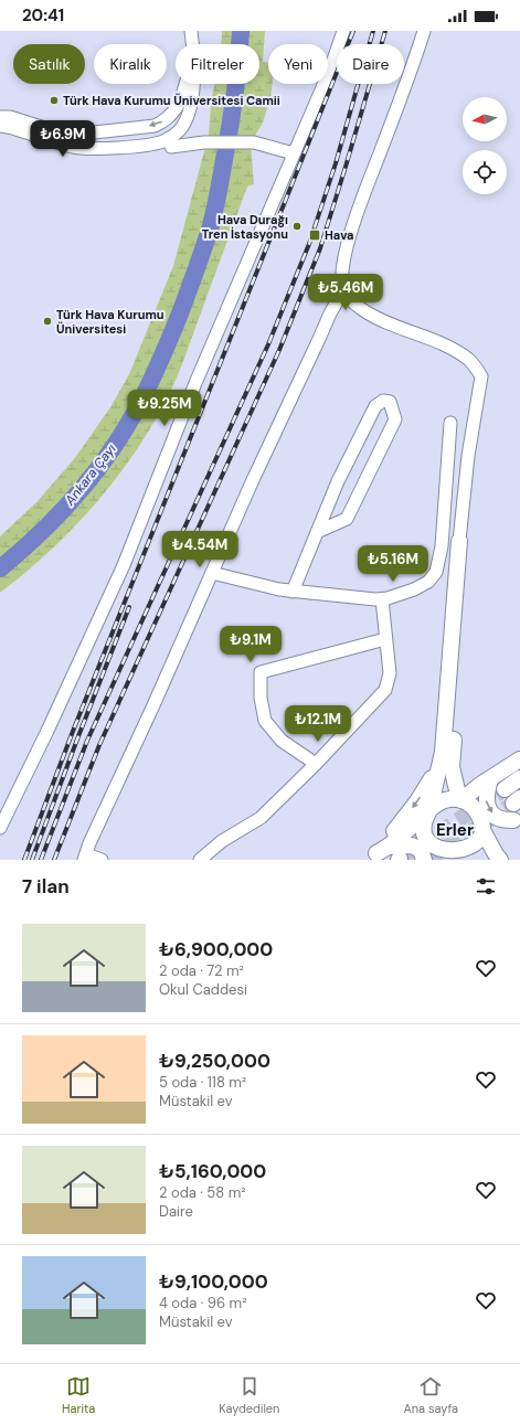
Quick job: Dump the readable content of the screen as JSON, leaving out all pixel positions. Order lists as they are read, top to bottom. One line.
{"districts":["Erler"],"water":["Ankara Çayı"],"places":{"other":["Türk Hava Kurumu Üniversitesi Camii","Hava Durağı Tren İstasyonu","Türk Hava Kurumu Üniversitesi"],"transit":["Hava"]},"north":"left","page":{"status":"20:41","chip":["Satılık","Kiralık","Filtreler","Yeni","Daire"],"price":["₺6.9M","₺5.46M","₺9.25M","₺4.54M","₺5.16M","₺9.1M","₺12.1M"],"heading":"7 ilan","list":[{"name":"₺6,900,000","note":"2 oda · 72 m² · Okul Caddesi"},{"name":"₺9,250,000","note":"5 oda · 118 m² · Müstakil ev"},{"name":"₺5,160,000","note":"2 oda · 58 m² · Daire"},{"name":"₺9,100,000","note":"4 oda · 96 m² · Müstakil ev"}],"tabs":["Harita","Kaydedilen","Ana sayfa"]}}
